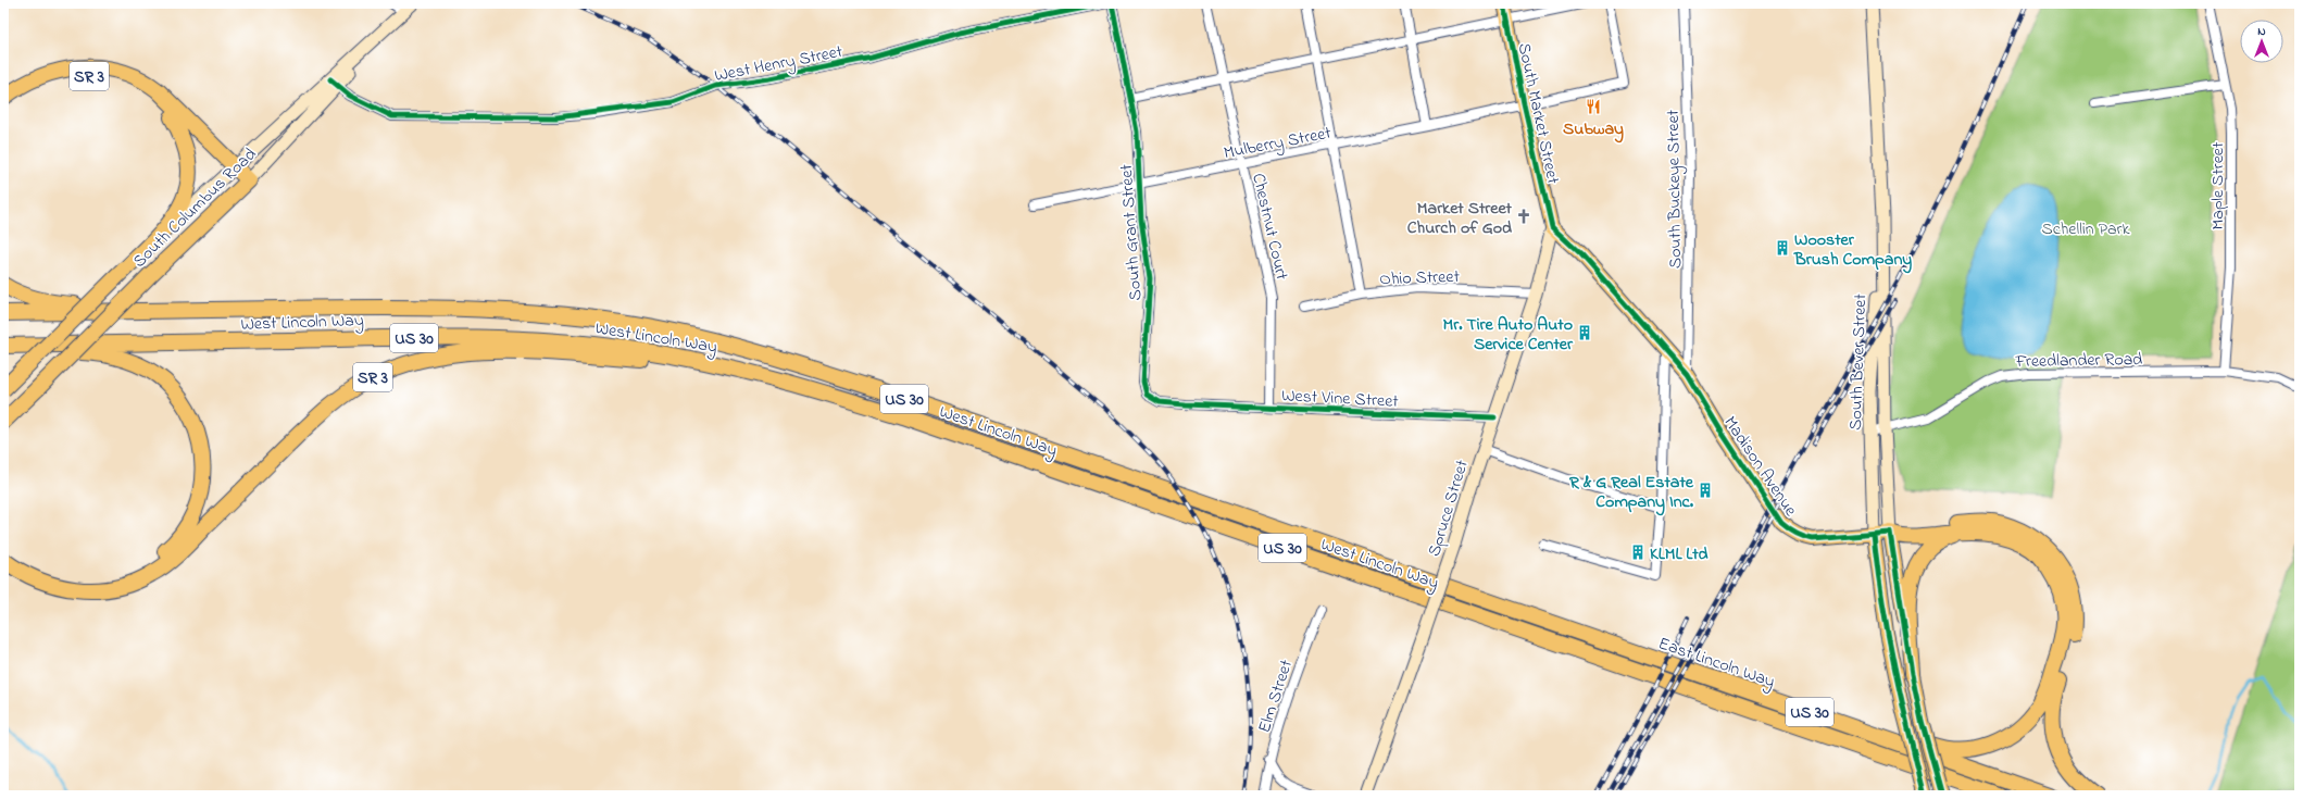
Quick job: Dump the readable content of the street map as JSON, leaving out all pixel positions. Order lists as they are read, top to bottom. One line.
{"streets":{"highway":["SR 3","South Columbus Road","West Lincoln Way","US 30","East Lincoln Way"],"main road":["South Market Street","South Bever Street","Madison Avenue","Spruce Street"],"street":["West Henry Street","Mulberry Street","Maple Street","South Buckeye Street","Chestnut Court","South Grant Street","Ohio Street","Freedlander Road","West Vine Street","Elm Street"]},"crossings":[["West Henry Street","South Columbus Road"],["SR 3","South Columbus Road"],["SR 3","West Lincoln Way"],["South Market Street","Mulberry Street"],["South Market Street","Madison Avenue"],["South Market Street","Spruce Street"],["Mulberry Street","Chestnut Court"],["Mulberry Street","South Grant Street"],["Maple Street","Freedlander Road"],["South Buckeye Street","Madison Avenue"],["Chestnut Court","West Vine Street"],["South Grant Street","West Vine Street"],["Ohio Street","Spruce Street"],["West Lincoln Way","East Lincoln Way"],["Freedlander Road","South Bever Street"],["South Bever Street","Madison Avenue"],["West Vine Street","Spruce Street"],["Madison Avenue","Spruce Street"]],"parks":["Schellin Park"],"places":{"restaurant":["Subway"],"church":["Market Street Church of God"],"building":["Wooster Brush Company","Mr. Tire Auto Auto Service Center","R & G Real Estate Company Inc.","KLML Ltd"]},"north":"top"}
